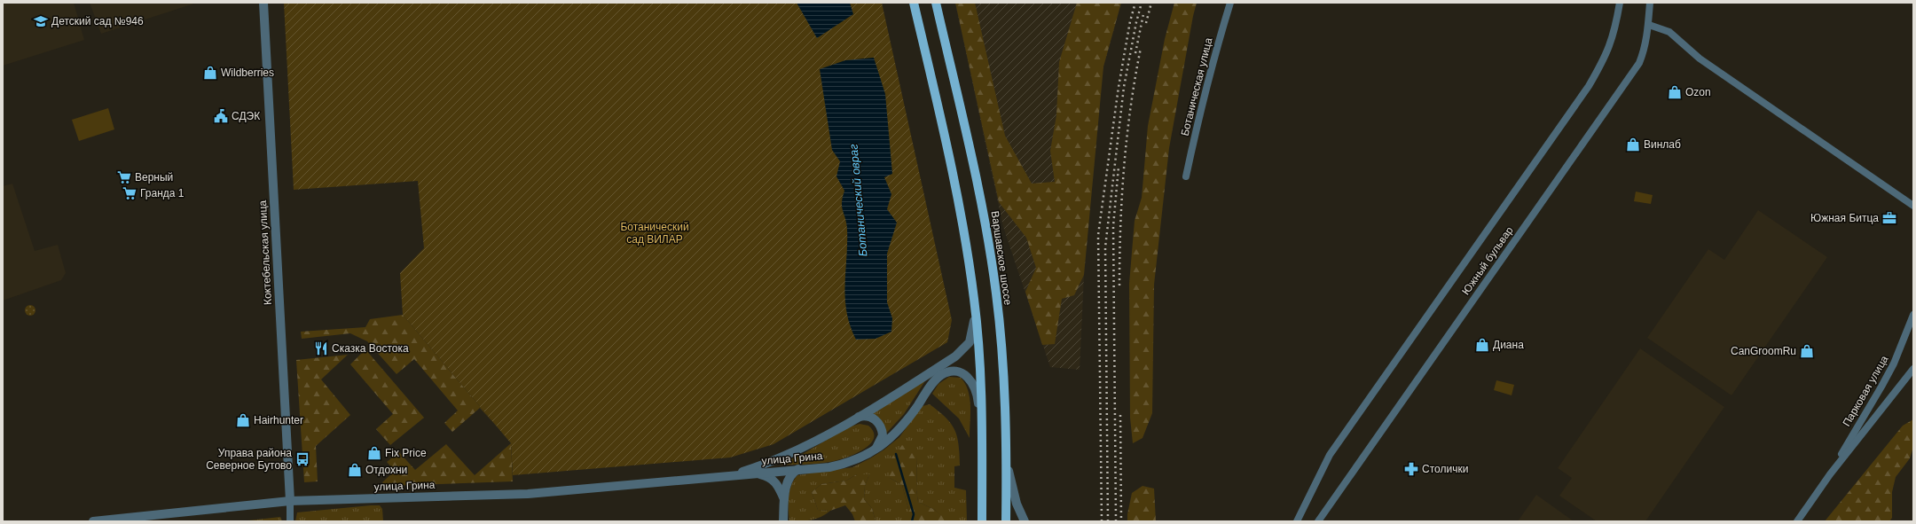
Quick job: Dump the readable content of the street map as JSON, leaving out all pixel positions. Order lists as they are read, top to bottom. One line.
{"streets":{"main road":["Варшавское шоссе"],"street":["Ботаническая улица","Коктебельская улица","Южный бульвар","Парковая улица","улица Грина"]},"crossings":[["Коктебельская улица","улица Грина"]],"water":["Ботанический овраг"],"parks":["Ботанический сад ВИЛАР"],"places":{"school or university":["Детский сад №946"],"shop":["Wildberries","Ozon","Винлаб","Диана","CanGroomRu","Hairhunter","Fix Price","Отдохни"],"public building":["СДЭК"],"supermarket":["Верный","Гранда 1"],"office":["Южная Битца"],"restaurant":["Сказка Востока"],"bus stop":["Управа района Северное Бутово"],"pharmacy":["Столички"]}}
